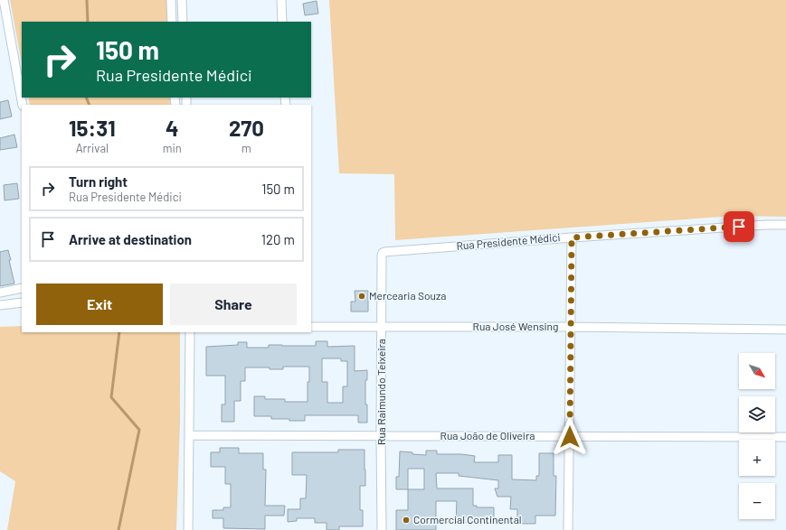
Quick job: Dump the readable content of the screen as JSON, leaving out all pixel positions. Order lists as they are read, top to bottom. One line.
{"streets":{"street":["Rua Presidente Médici","Rua José Wensing","Rua Raimundo Teixeira","Rua João de Oliveira"]},"crossings":[["Rua Presidente Médici","Rua Raimundo Teixeira"],["Rua José Wensing","Rua Raimundo Teixeira"],["Rua Raimundo Teixeira","Rua João de Oliveira"]],"places":["Mercearia Souza","Cormercial Continental"],"north":"bottom right","page":{"turn":["150 m","Rua Presidente Médici"],"eta":["15:31","Arrival","4","min","270","m"],"list":[{"name":"Turn right","note":"Rua Presidente Médici","value":"150 m"},{"name":"Arrive at destination","value":"120 m"}],"buttons":["Exit","Share"],"map_buttons":["+","−"]}}
